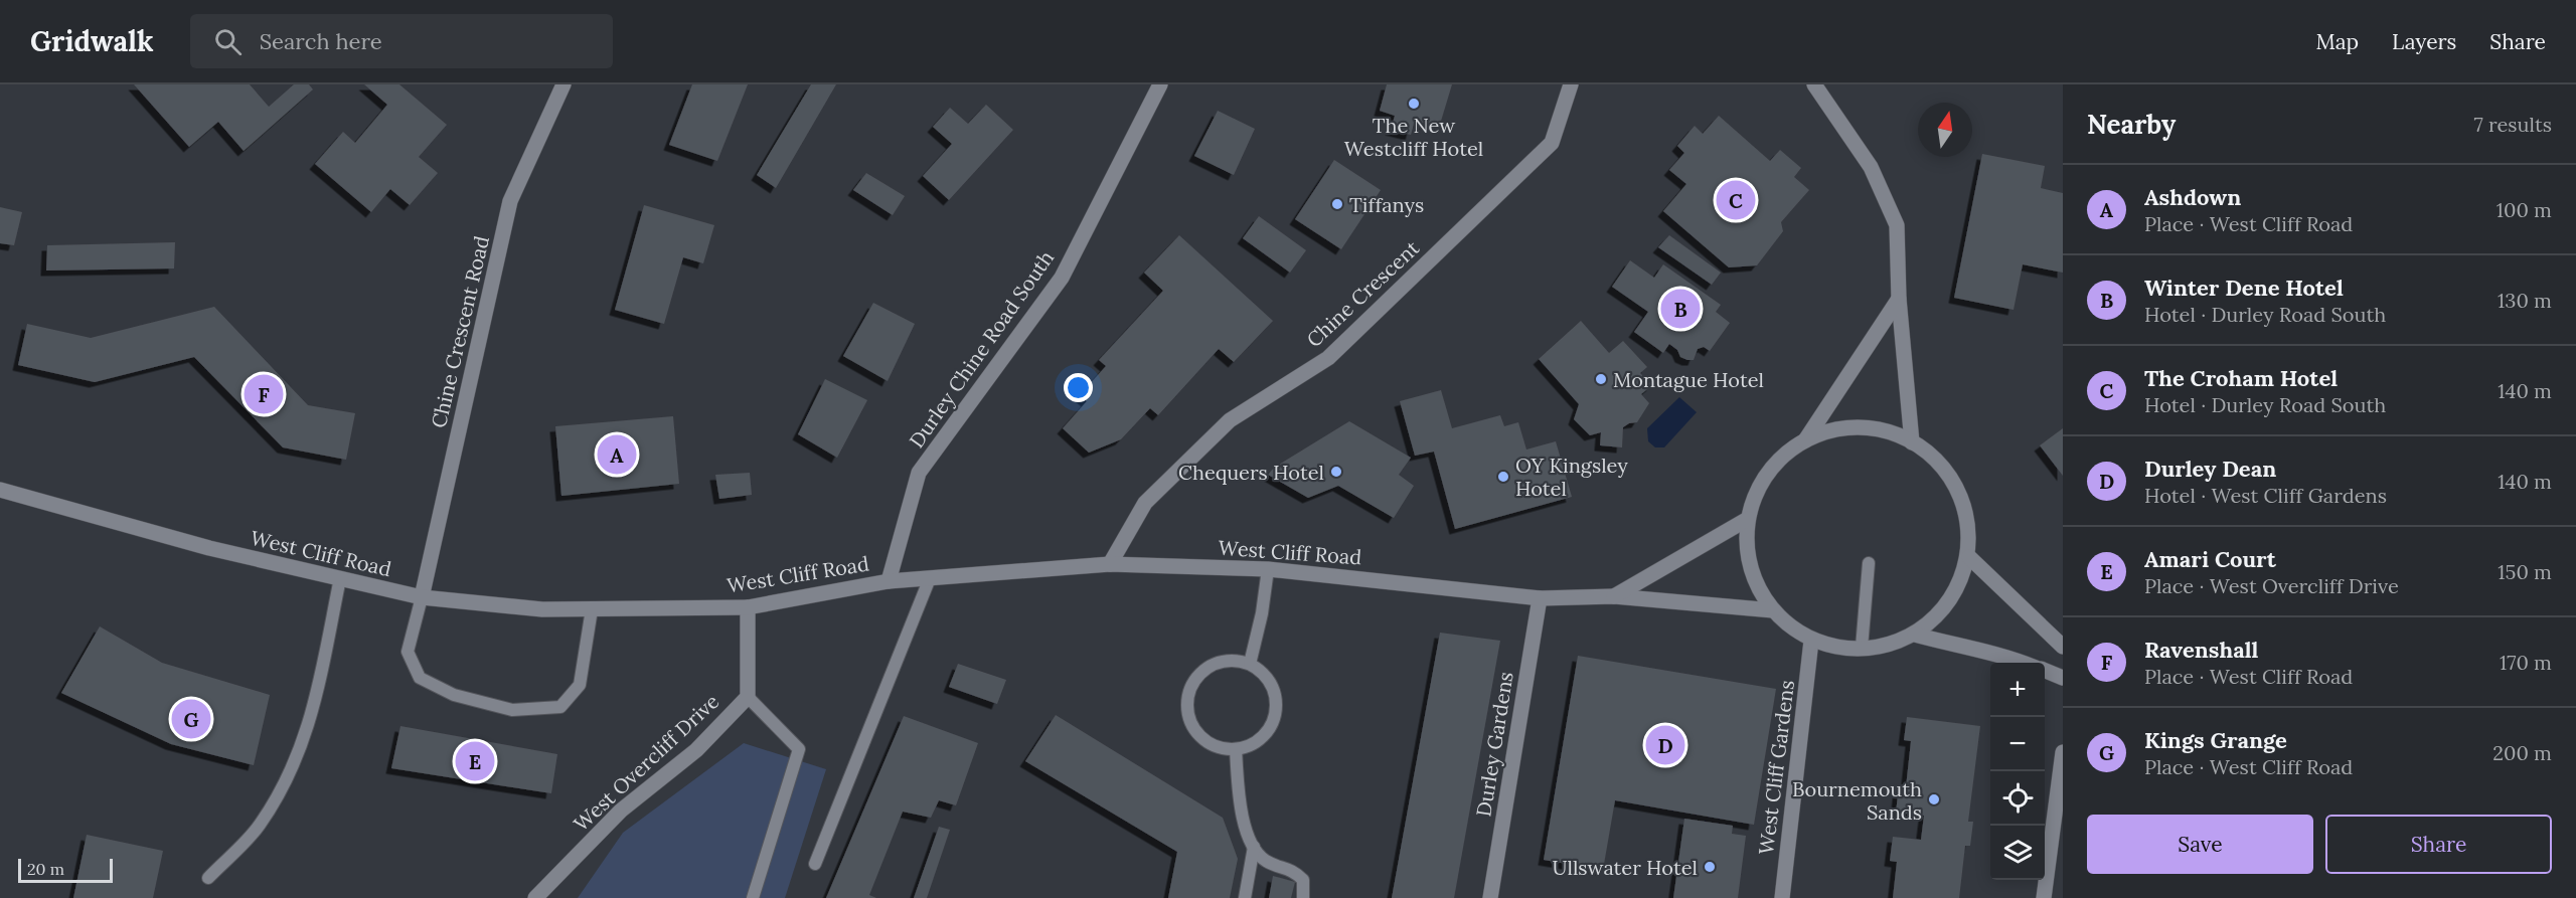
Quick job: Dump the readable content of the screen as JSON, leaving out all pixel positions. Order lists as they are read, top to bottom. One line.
{"streets":{"street":["Chine Crescent","Chine Crescent Road","Durley Chine Road South","West Cliff Road","Durley Gardens","West Overcliff Drive","West Cliff Gardens"]},"crossings":[["Chine Crescent","West Cliff Road"],["Chine Crescent Road","West Cliff Road"],["Durley Chine Road South","West Cliff Road"],["West Cliff Road","Durley Gardens"],["West Cliff Road","West Overcliff Drive"]],"places":["The New Westcliff Hotel","Tiffanys","Montague Hotel","Chequers Hotel","OY Kingsley Hotel","Bournemouth Sands","Ullswater Hotel"],"scale_bar":"20 m","north":"top","page":{"header":"Gridwalk","search":"Search here","nav":["Map","Layers","Share"],"heading":["Nearby","7 results"],"list":[{"mark":"A","name":"Ashdown","note":"Place · West Cliff Road","value":"100 m"},{"mark":"B","name":"Winter Dene Hotel","note":"Hotel · Durley Road South","value":"130 m"},{"mark":"C","name":"The Croham Hotel","note":"Hotel · Durley Road South","value":"140 m"},{"mark":"D","name":"Durley Dean","note":"Hotel · West Cliff Gardens","value":"140 m"},{"mark":"E","name":"Amari Court","note":"Place · West Overcliff Drive","value":"150 m"},{"mark":"F","name":"Ravenshall","note":"Place · West Cliff Road","value":"170 m"},{"mark":"G","name":"Kings Grange","note":"Place · West Cliff Road","value":"200 m"}],"pins":["C","B","F","A","G","D","E"],"map_buttons":["+","−"],"buttons":["Save","Share"],"scale":"20 m"}}
